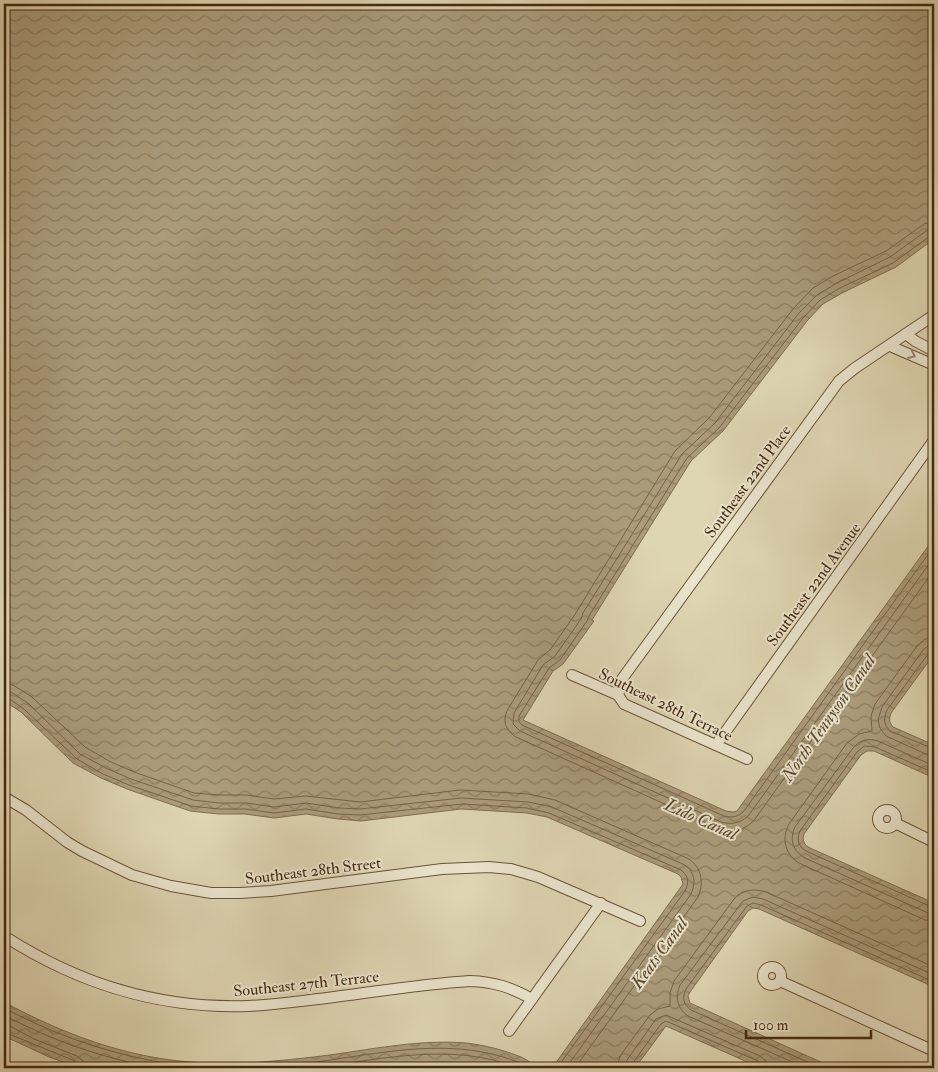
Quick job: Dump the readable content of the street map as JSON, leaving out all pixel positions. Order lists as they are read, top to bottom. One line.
{"streets":{"street":["Southeast 22nd Place","Southeast 22nd Avenue","Southeast 28th Terrace","Southeast 28th Street","Southeast 27th Terrace"]},"crossings":[["Southeast 22nd Place","Southeast 28th Terrace"],["Southeast 22nd Avenue","Southeast 28th Terrace"]],"water":["North Tennyson Canal","Lido Canal","Keats Canal"],"scale_bar":"100 m"}
